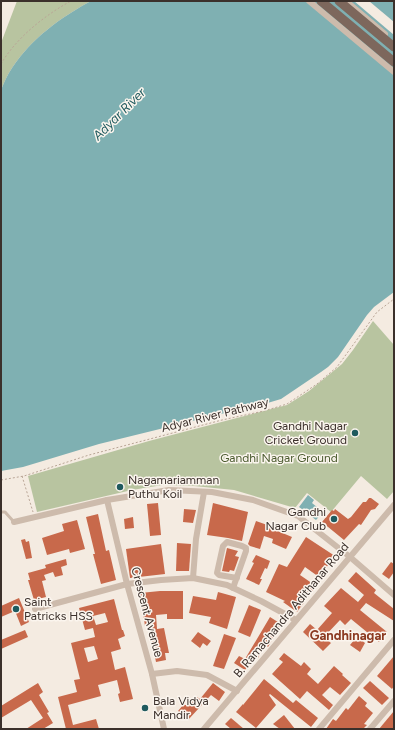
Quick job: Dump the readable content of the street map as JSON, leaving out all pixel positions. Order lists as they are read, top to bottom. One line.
{"streets":{"street":["B. Ramachandra Adithanar Road","Crescent Avenue"],"path":["Adyar River Pathway"]},"districts":["Gandhinagar"],"water":["Adyar River"],"parks":["Gandhi Nagar Ground"],"places":["Gandhi Nagar Cricket Ground","Nagamariamman Puthu Koil","Gandhi Nagar Club","Saint Patricks HSS","Bala Vidya Mandir"]}
